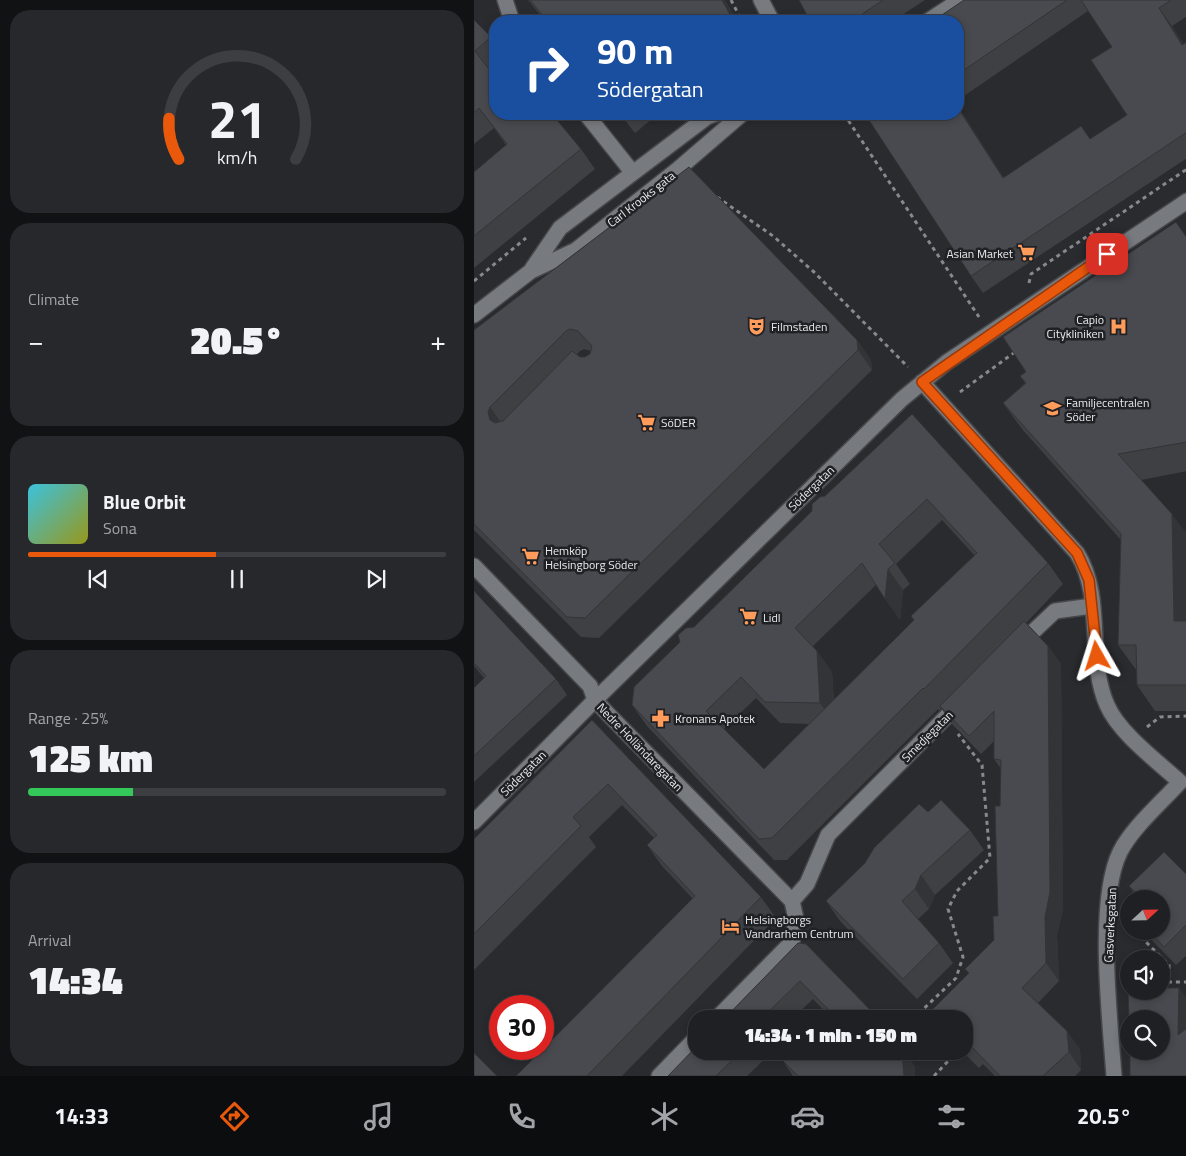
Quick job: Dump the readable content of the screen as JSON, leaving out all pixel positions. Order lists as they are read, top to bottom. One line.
{"streets":{"street":["Carl Krooks gata","Södergatan","Smedjegatan","Nedre Holländaregatan","Gasverksgatan"]},"crossings":[["Södergatan","Nedre Holländaregatan"],["Södergatan","Gasverksgatan"],["Smedjegatan","Nedre Holländaregatan"]],"places":{"supermarket":["Asian Market","SöDER","Hemköp Helsingborg Söder","Lidl"],"theatre":["Filmstaden"],"hospital":["Capio Citykliniken"],"school or university":["Familjecentralen Söder"],"pharmacy":["Kronans Apotek"],"hotel":["Helsingborgs Vandrarhem Centrum"]},"north":"right","page":{"turn":["90 m","Södergatan"],"tile":["Climate",["Range · 25%","125 km"],["Arrival","14:34"]],"heat":["−","20.5°","+"],"song":["Blue Orbit","Sona"],"limit":"30","trip":"14:34 · 1 min · 150 m","tabs":["14:33","20.5°"],"gauge":["21","km/h"]}}
